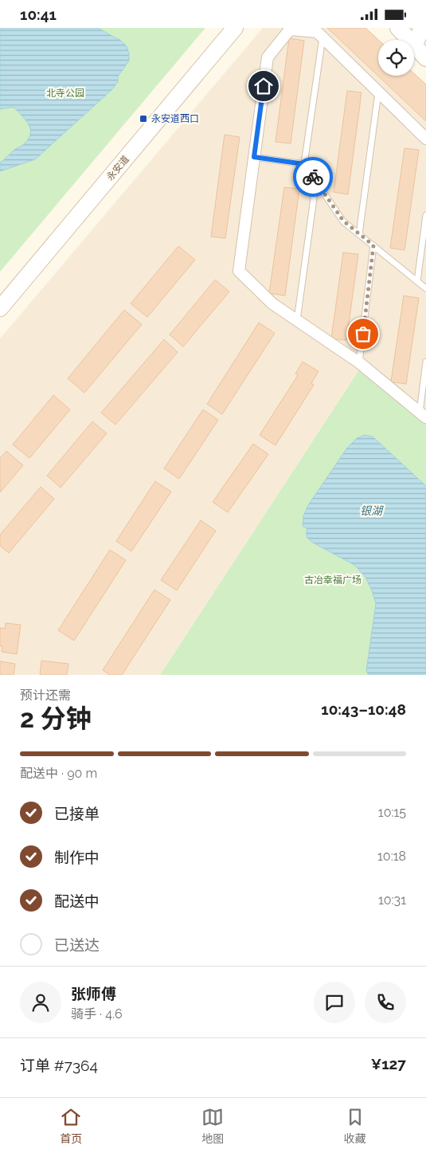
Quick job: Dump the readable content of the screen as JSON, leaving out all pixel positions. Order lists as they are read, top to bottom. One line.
{"streets":{"main road":["永安道"]},"water":["银湖"],"parks":["北寺公园","古冶幸福广场"],"places":{"transit":["永安道西口"]},"page":{"status":"10:41","heading":["2 分钟","预计还需","10:43–10:48"],"panel":["张师傅","骑手 · 4.6","订单 #7364","¥127"],"bar":"配送中 · 90 m","list":[["已接单","10:15"],["制作中","10:18"],["配送中","10:31"],"已送达"],"tabs":["首页","地图","收藏"]}}
